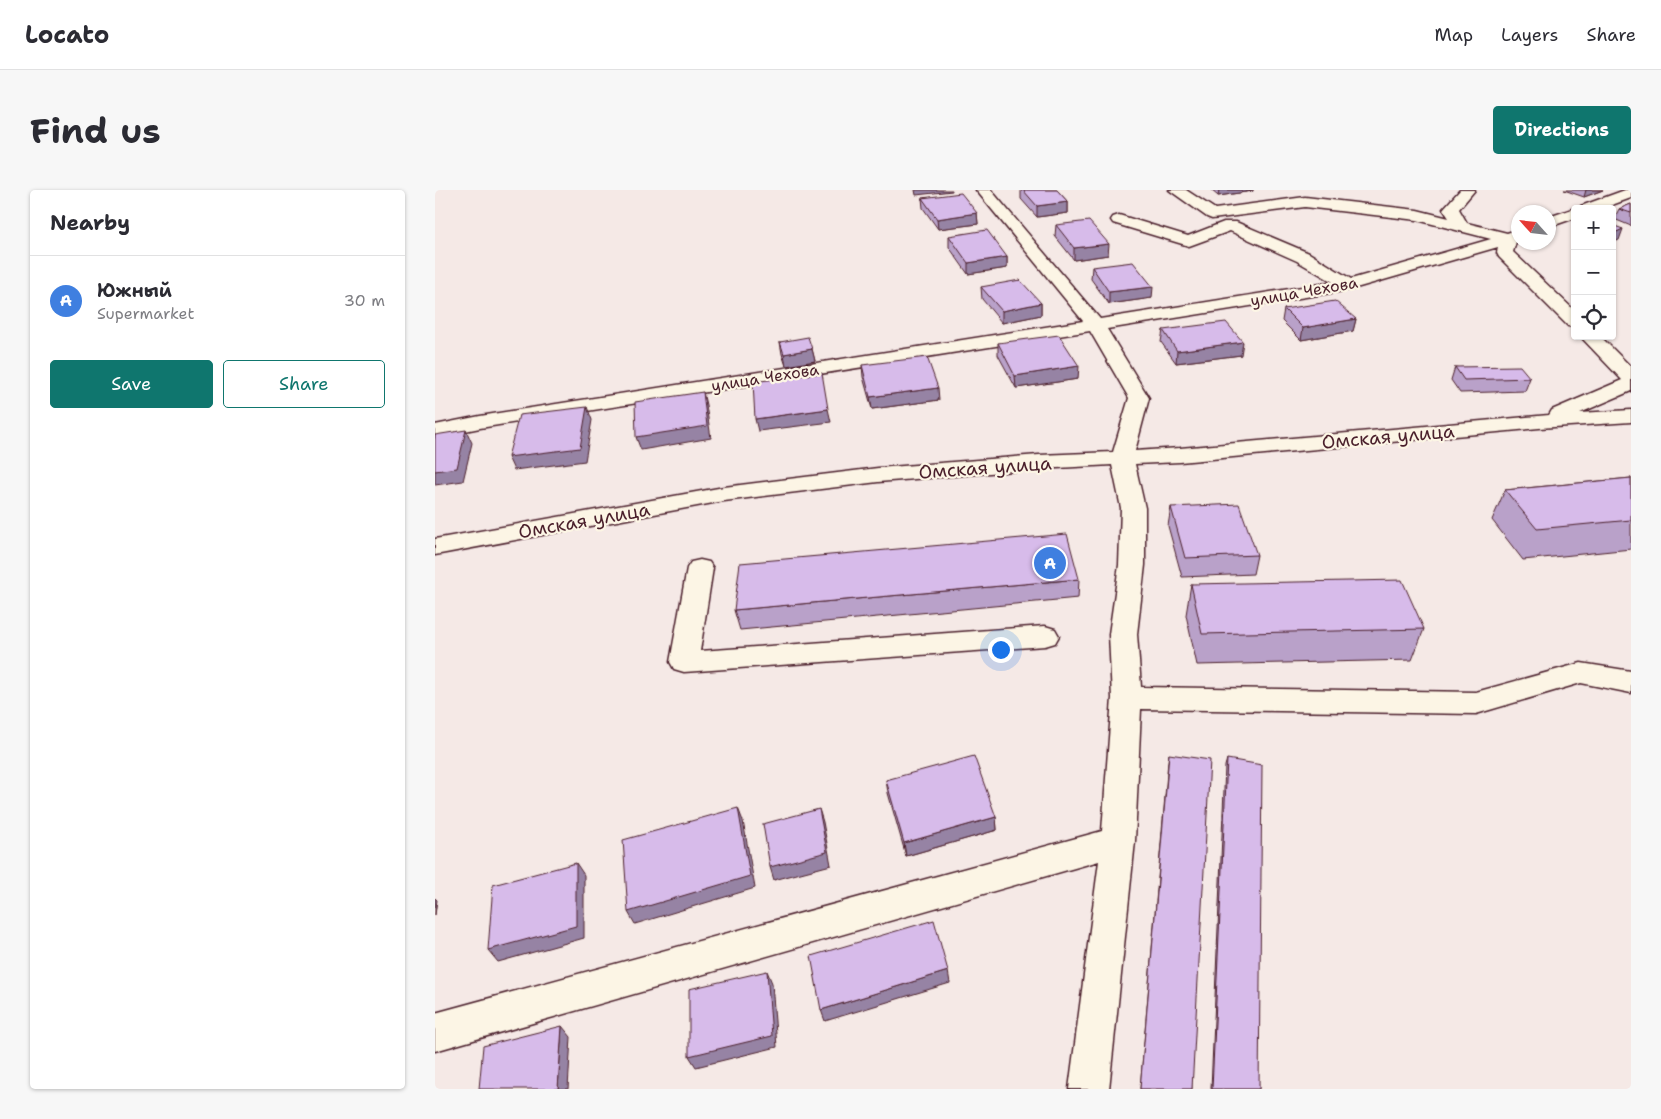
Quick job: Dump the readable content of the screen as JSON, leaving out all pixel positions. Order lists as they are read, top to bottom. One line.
{"streets":{"street":["улица Чехова","Омская улица"]},"north":"top left","page":{"header":"Locato","nav":["Map","Layers","Share"],"buttons":["Directions",["Save","Share"]],"title":"Find us","heading":"Nearby","map_buttons":["+","−"],"list":[{"mark":"A","name":"Южный","note":"Supermarket","value":"30 m"}],"pins":"A"}}
